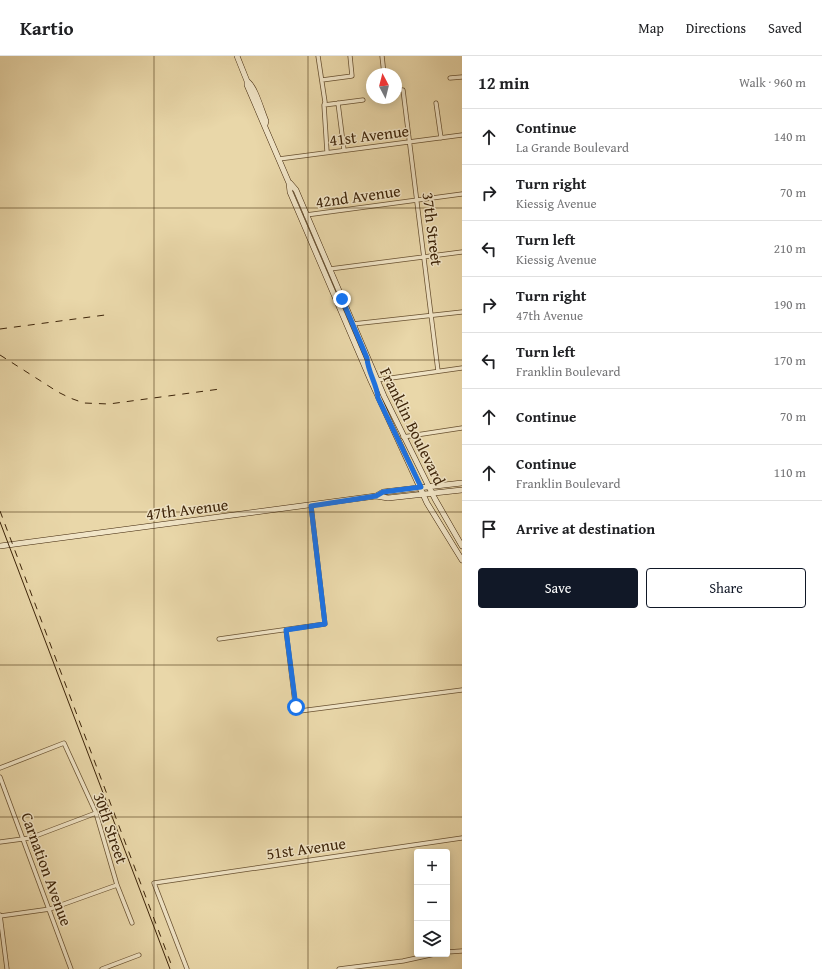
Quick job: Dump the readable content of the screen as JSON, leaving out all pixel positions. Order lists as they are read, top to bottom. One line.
{"streets":{"main road":["Franklin Boulevard","47th Avenue"],"street":["41st Avenue","42nd Avenue","37th Street","30th Street","51st Avenue","Carnation Avenue"]},"crossings":[["41st Avenue","37th Street"],["41st Avenue","Franklin Boulevard"],["42nd Avenue","37th Street"],["42nd Avenue","Franklin Boulevard"],["Franklin Boulevard","47th Avenue"]],"north":"top","page":{"header":"Kartio","nav":["Map","Directions","Saved"],"heading":["12 min","Walk · 960 m"],"list":[["Continue","La Grande Boulevard","140 m"],["Turn right","Kiessig Avenue","70 m"],["Turn left","Kiessig Avenue","210 m"],["Turn right","47th Avenue","190 m"],["Turn left","Franklin Boulevard","170 m"],["Continue","70 m"],["Continue","Franklin Boulevard","110 m"],"Arrive at destination"],"buttons":["Save","Share"],"map_buttons":["+","−"]}}
